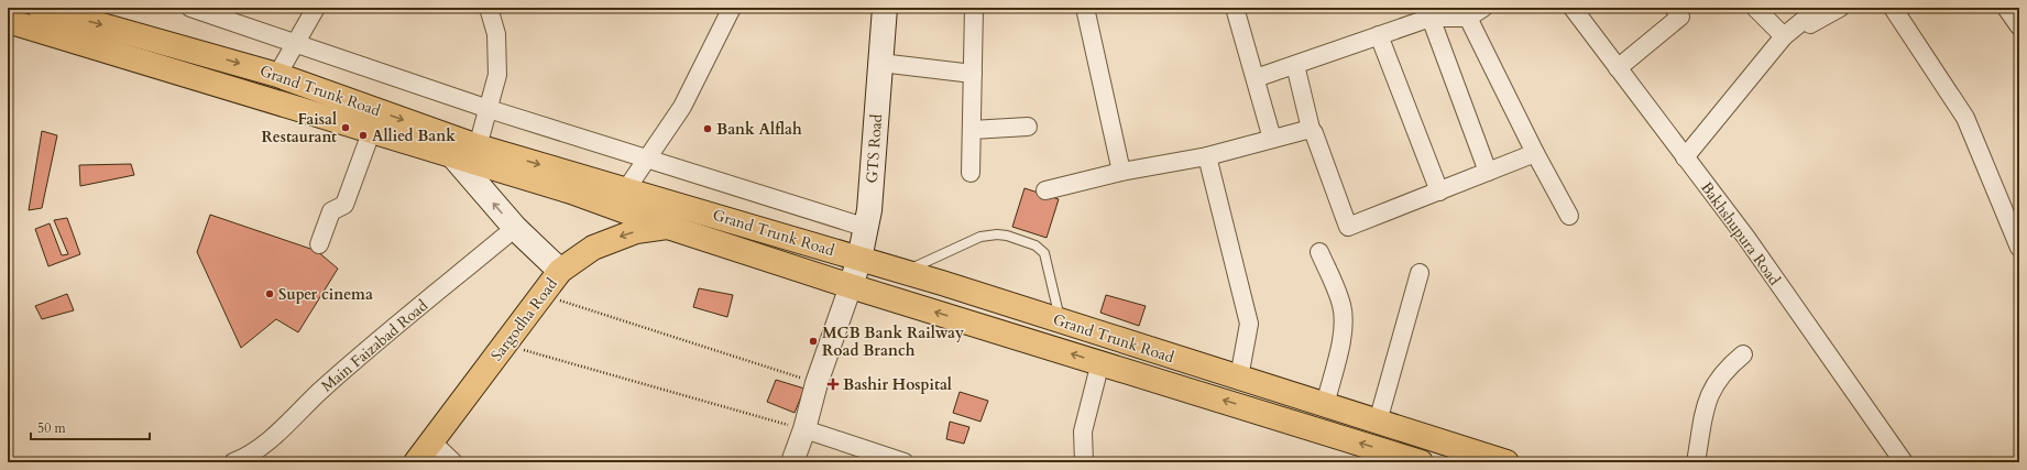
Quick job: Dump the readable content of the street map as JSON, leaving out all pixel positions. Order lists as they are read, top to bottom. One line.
{"streets":{"main road":["Grand Trunk Road","GTS Road","Sargodha Road"],"street":["Bakhshupura Road","Main Faizabad Road"]},"crossings":[["Grand Trunk Road","GTS Road"],["Grand Trunk Road","Sargodha Road"]],"places":{"other":["Faisal Restaurant","Bank Alflah","Allied Bank","Super cinema","MCB Bank Railway Road Branch"],"health":["Bashir Hospital"]},"scale_bar":"50 m"}
